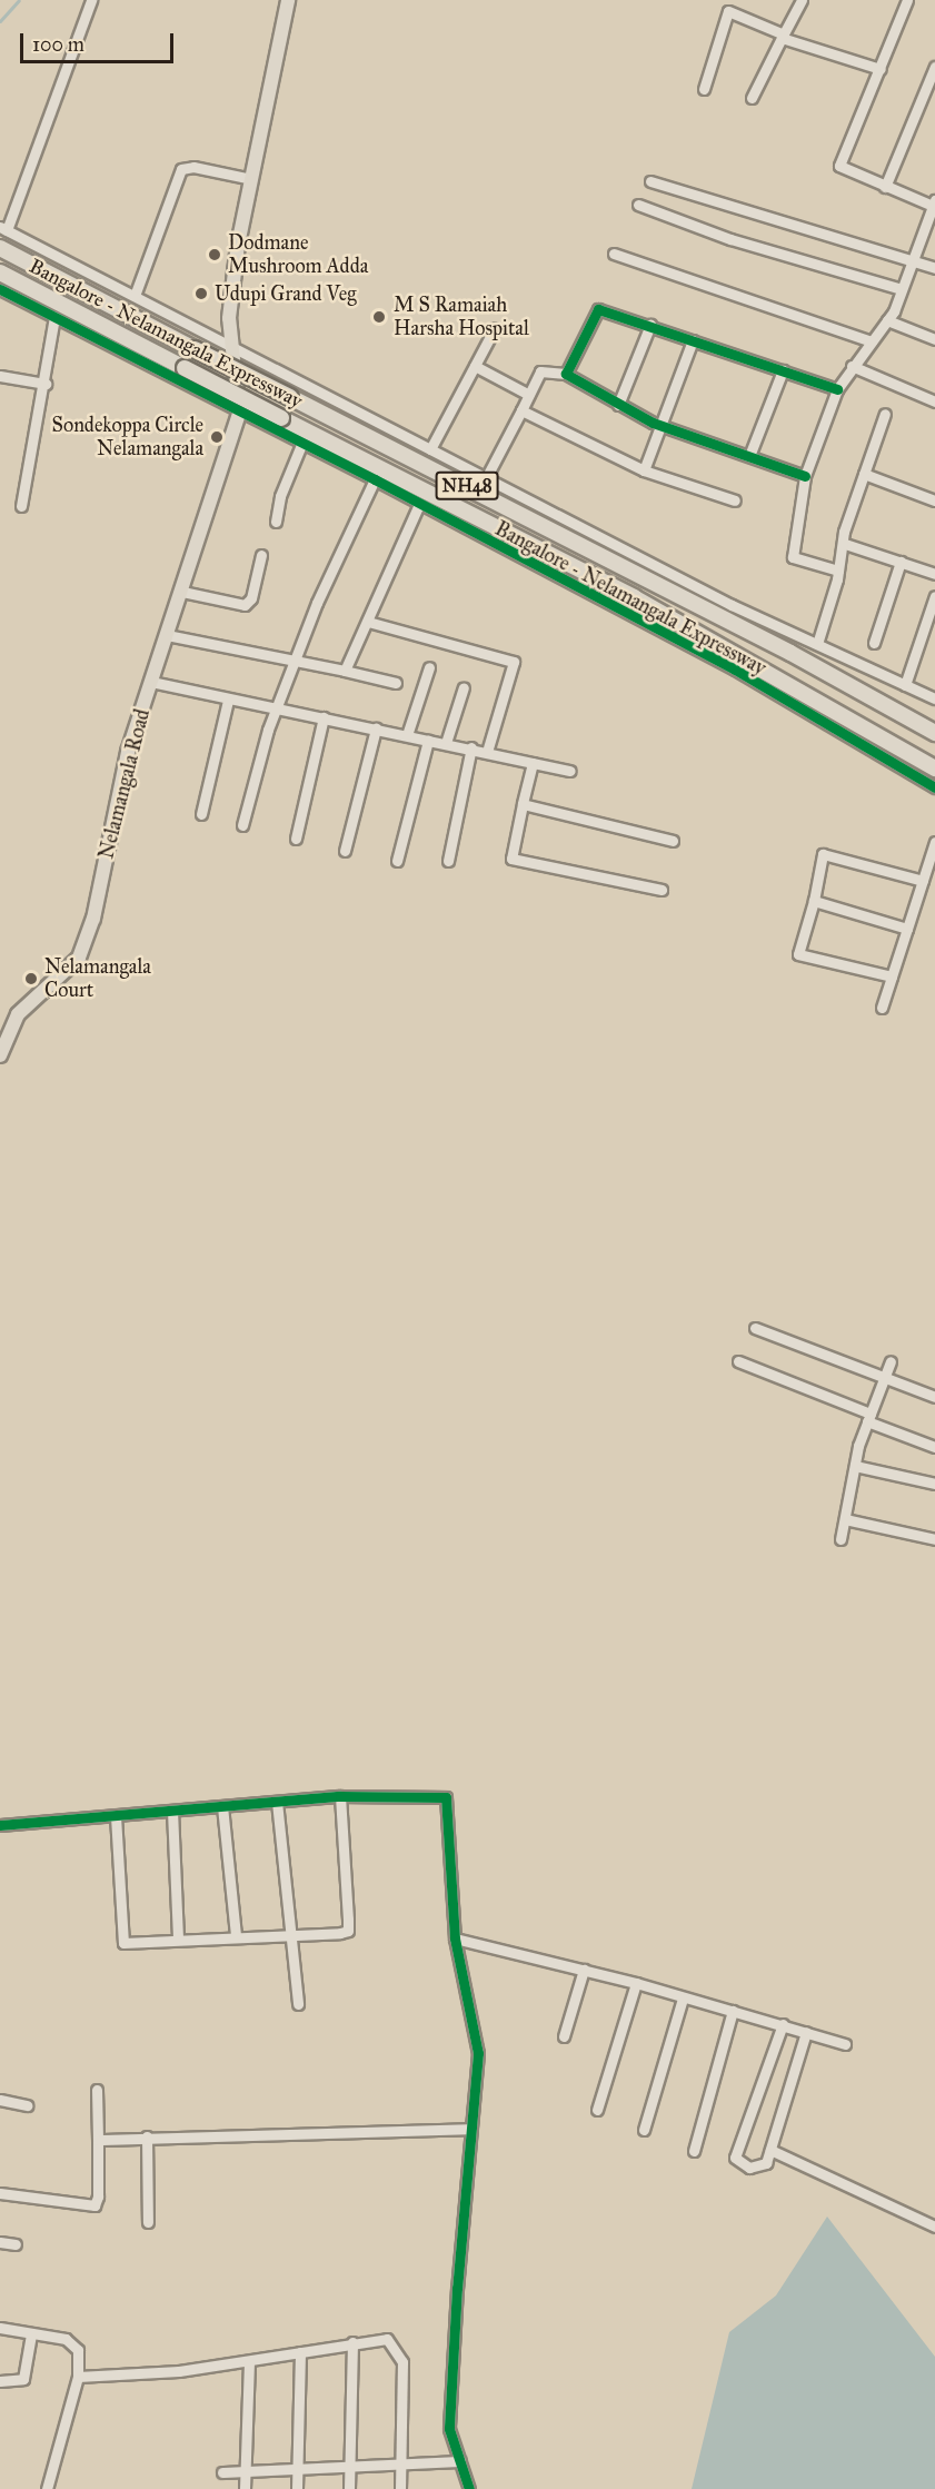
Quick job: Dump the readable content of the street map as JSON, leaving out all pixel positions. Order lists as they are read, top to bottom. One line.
{"streets":{"highway":["Bangalore - Nelamangala Expressway","NH48"],"main road":["Nelamangala Road"]},"places":["Dodmane Mushroom Adda","Udupi Grand Veg","M S Ramaiah Harsha Hospital","Sondekoppa Circle Nelamangala","Nelamangala Court"],"scale_bar":"100 m"}
